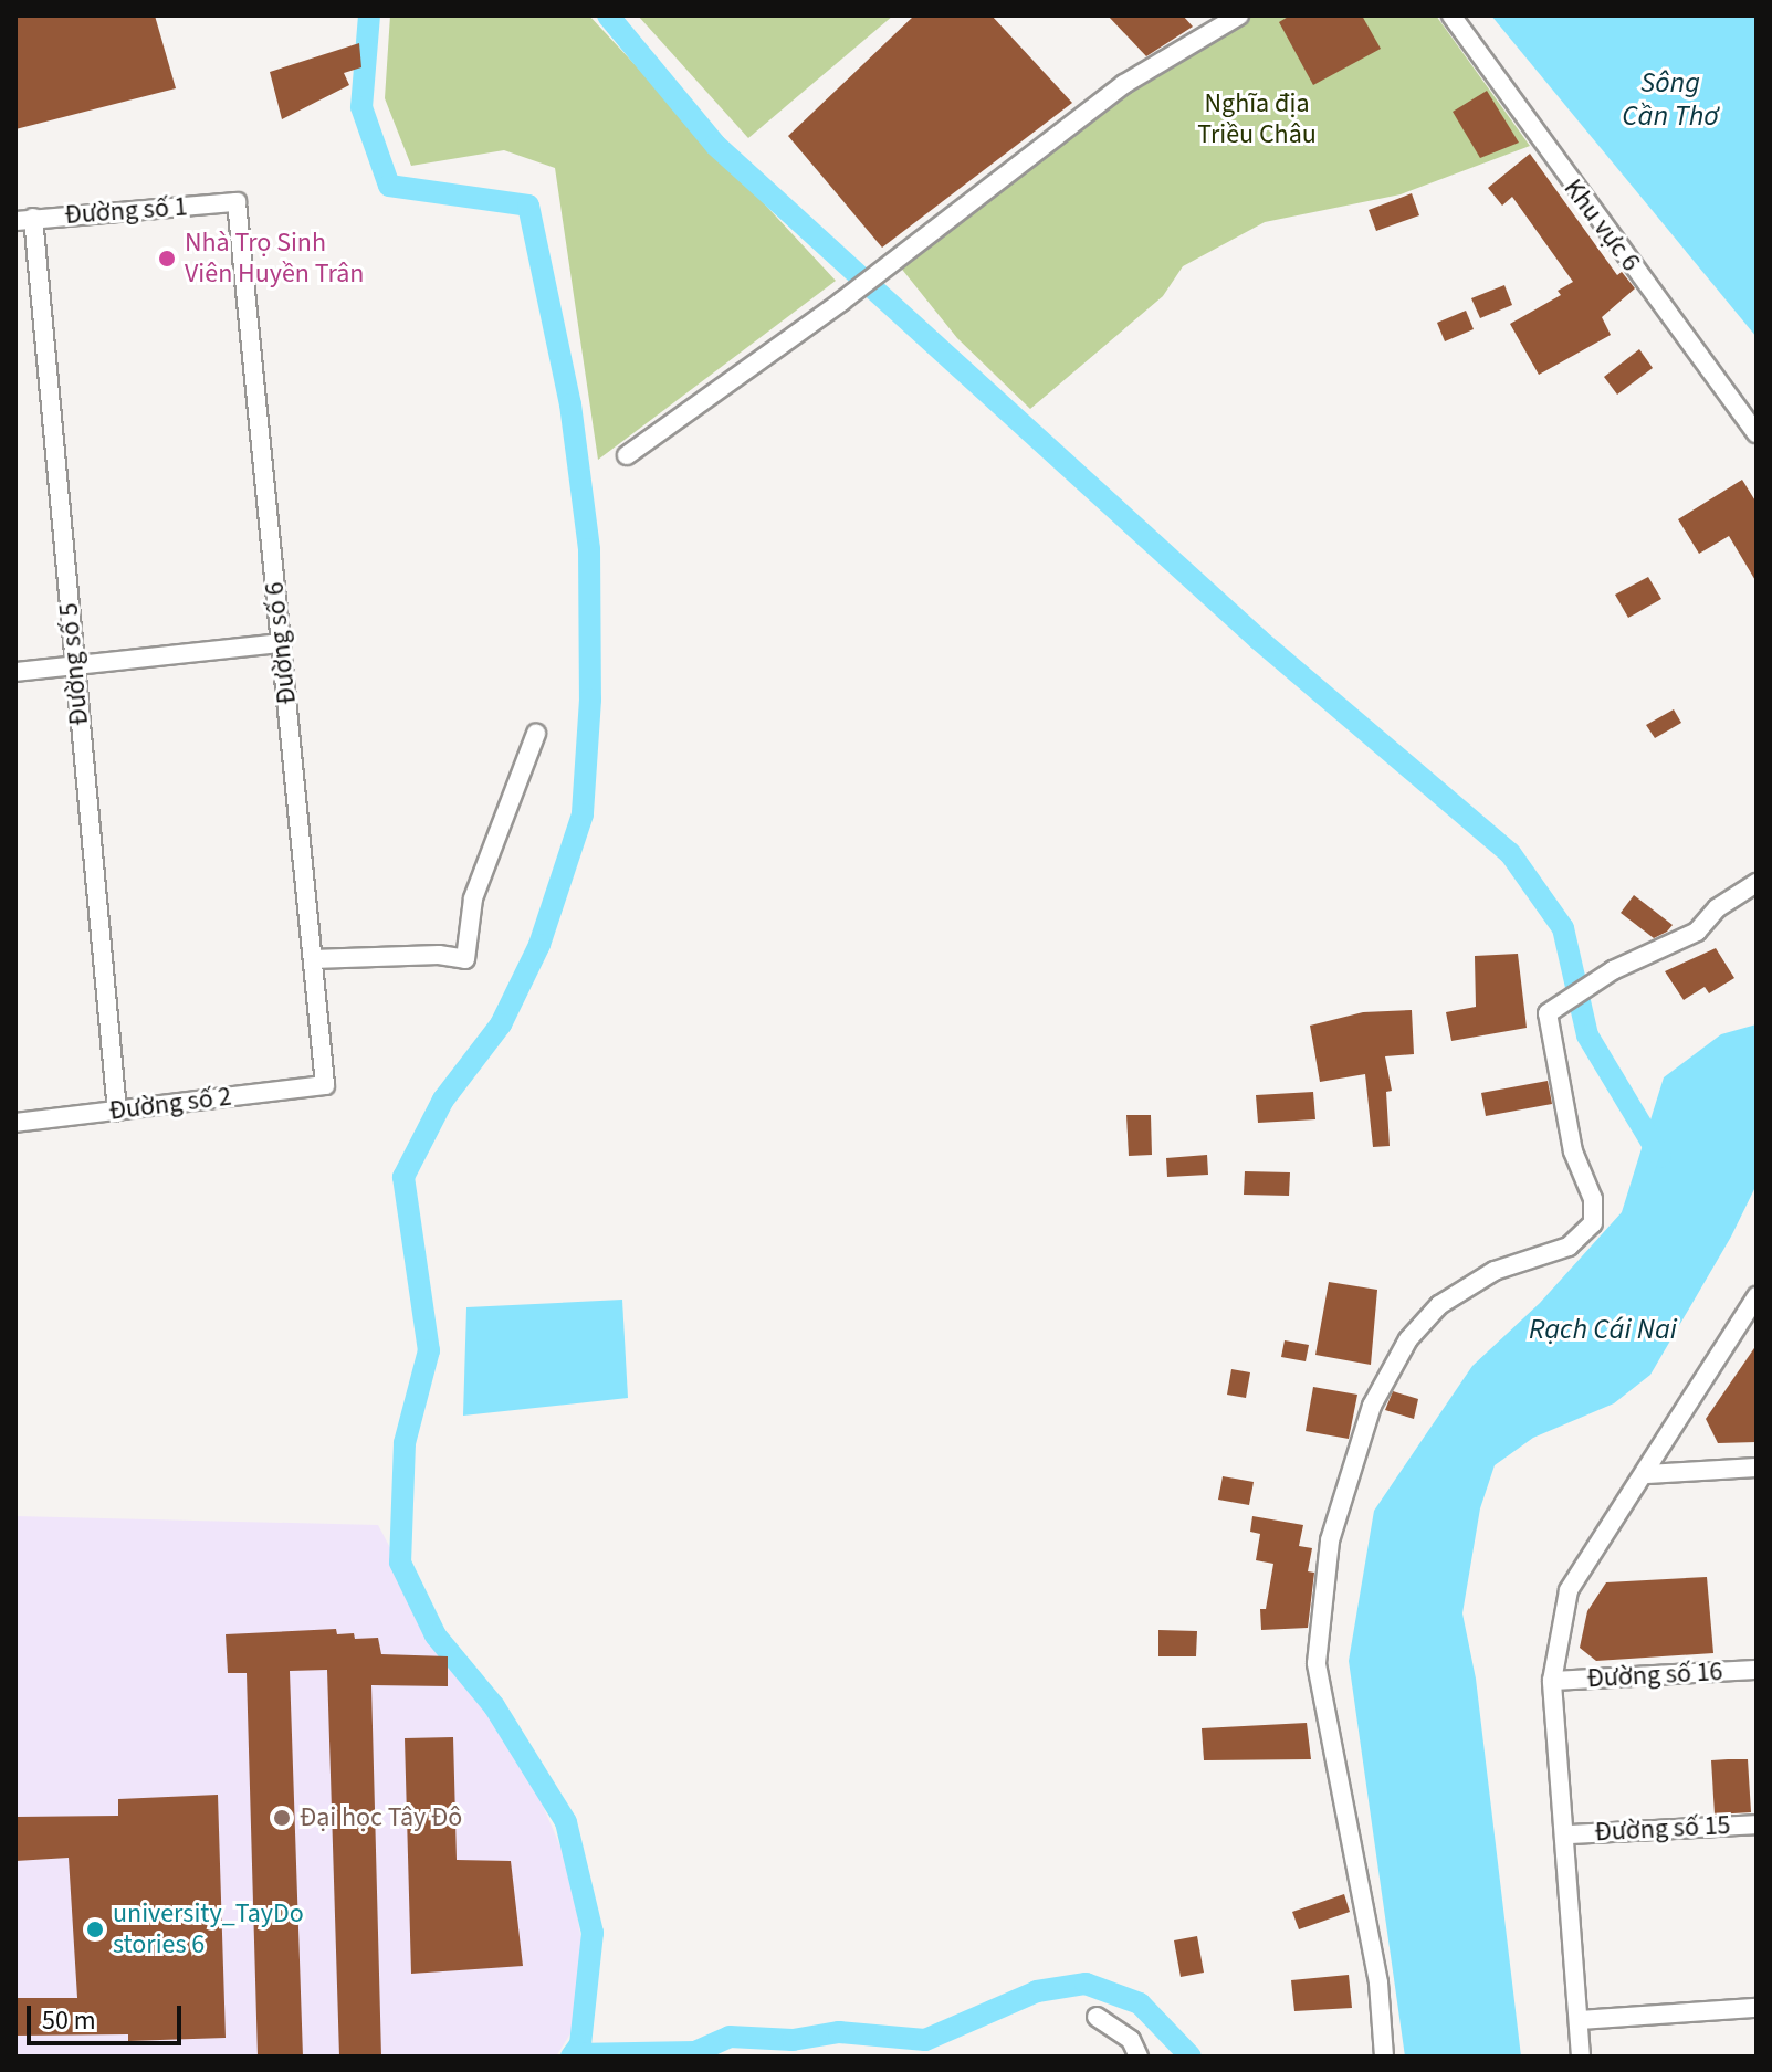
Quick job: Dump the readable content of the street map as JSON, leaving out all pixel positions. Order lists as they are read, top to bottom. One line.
{"streets":{"street":["Đường số 1","Khu vực 6","Đường số 6","Đường số 5","Đường số 2","Đường số 16","Đường số 15"]},"crossings":[["Đường số 1","Đường số 6"],["Đường số 1","Đường số 5"],["Đường số 6","Đường số 2"],["Đường số 5","Đường số 2"]],"water":["Sông Cần Thơ","Rạch Cái Nai"],"parks":["Nghĩa địa Triều Châu"],"places":["Nhà Trọ Sinh Viên Huyền Trân","Đại học Tây Đô","university_TayDo stories 6"],"scale_bar":"50 m"}
